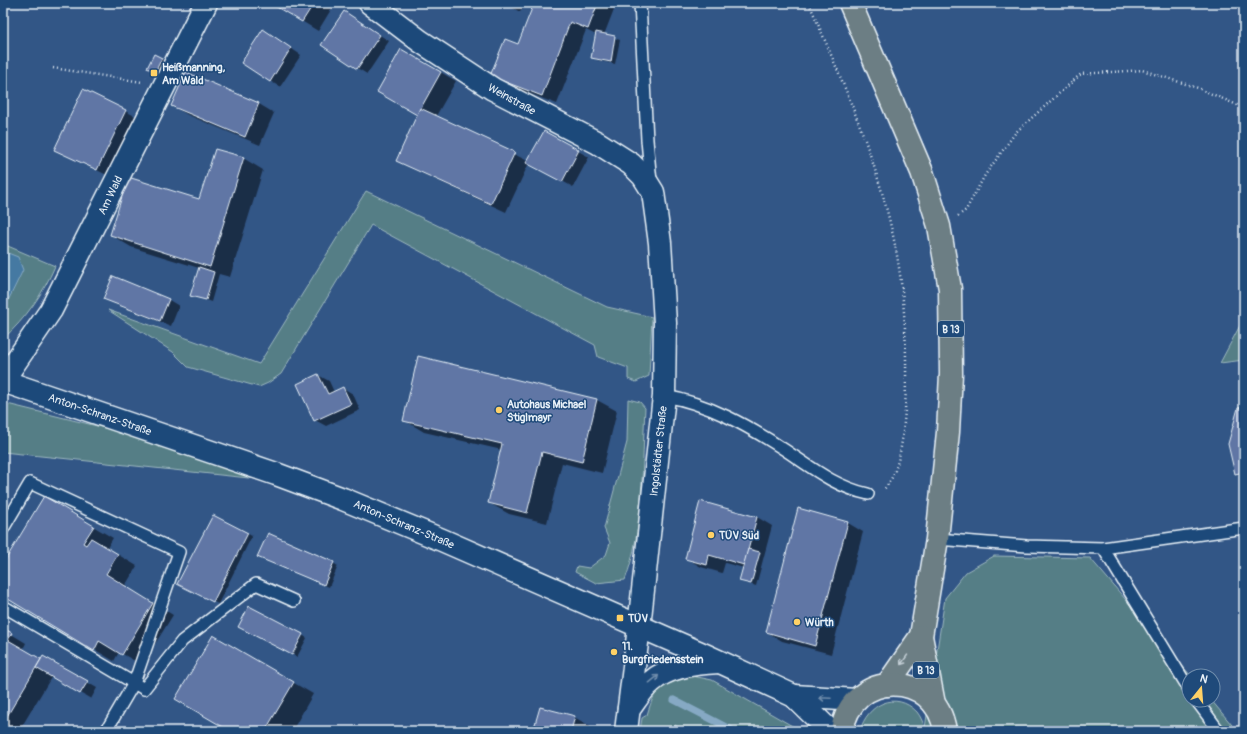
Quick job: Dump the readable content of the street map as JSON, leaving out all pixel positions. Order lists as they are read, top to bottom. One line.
{"streets":{"main road":["B 13"],"street":["Weinstraße","Am Wald","Anton-Schranz-Straße","Ingolstädter Straße"]},"crossings":[["Weinstraße","Ingolstädter Straße"],["Am Wald","Anton-Schranz-Straße"],["B 13","Anton-Schranz-Straße"],["Anton-Schranz-Straße","Ingolstädter Straße"]],"places":{"transit":["Heißmanning, Am Wald","TÜV"],"other":["Autohaus Michael Stiglmayr","TÜV Süd","Würth","11. Burgfriedensstein"]},"north":"top"}
